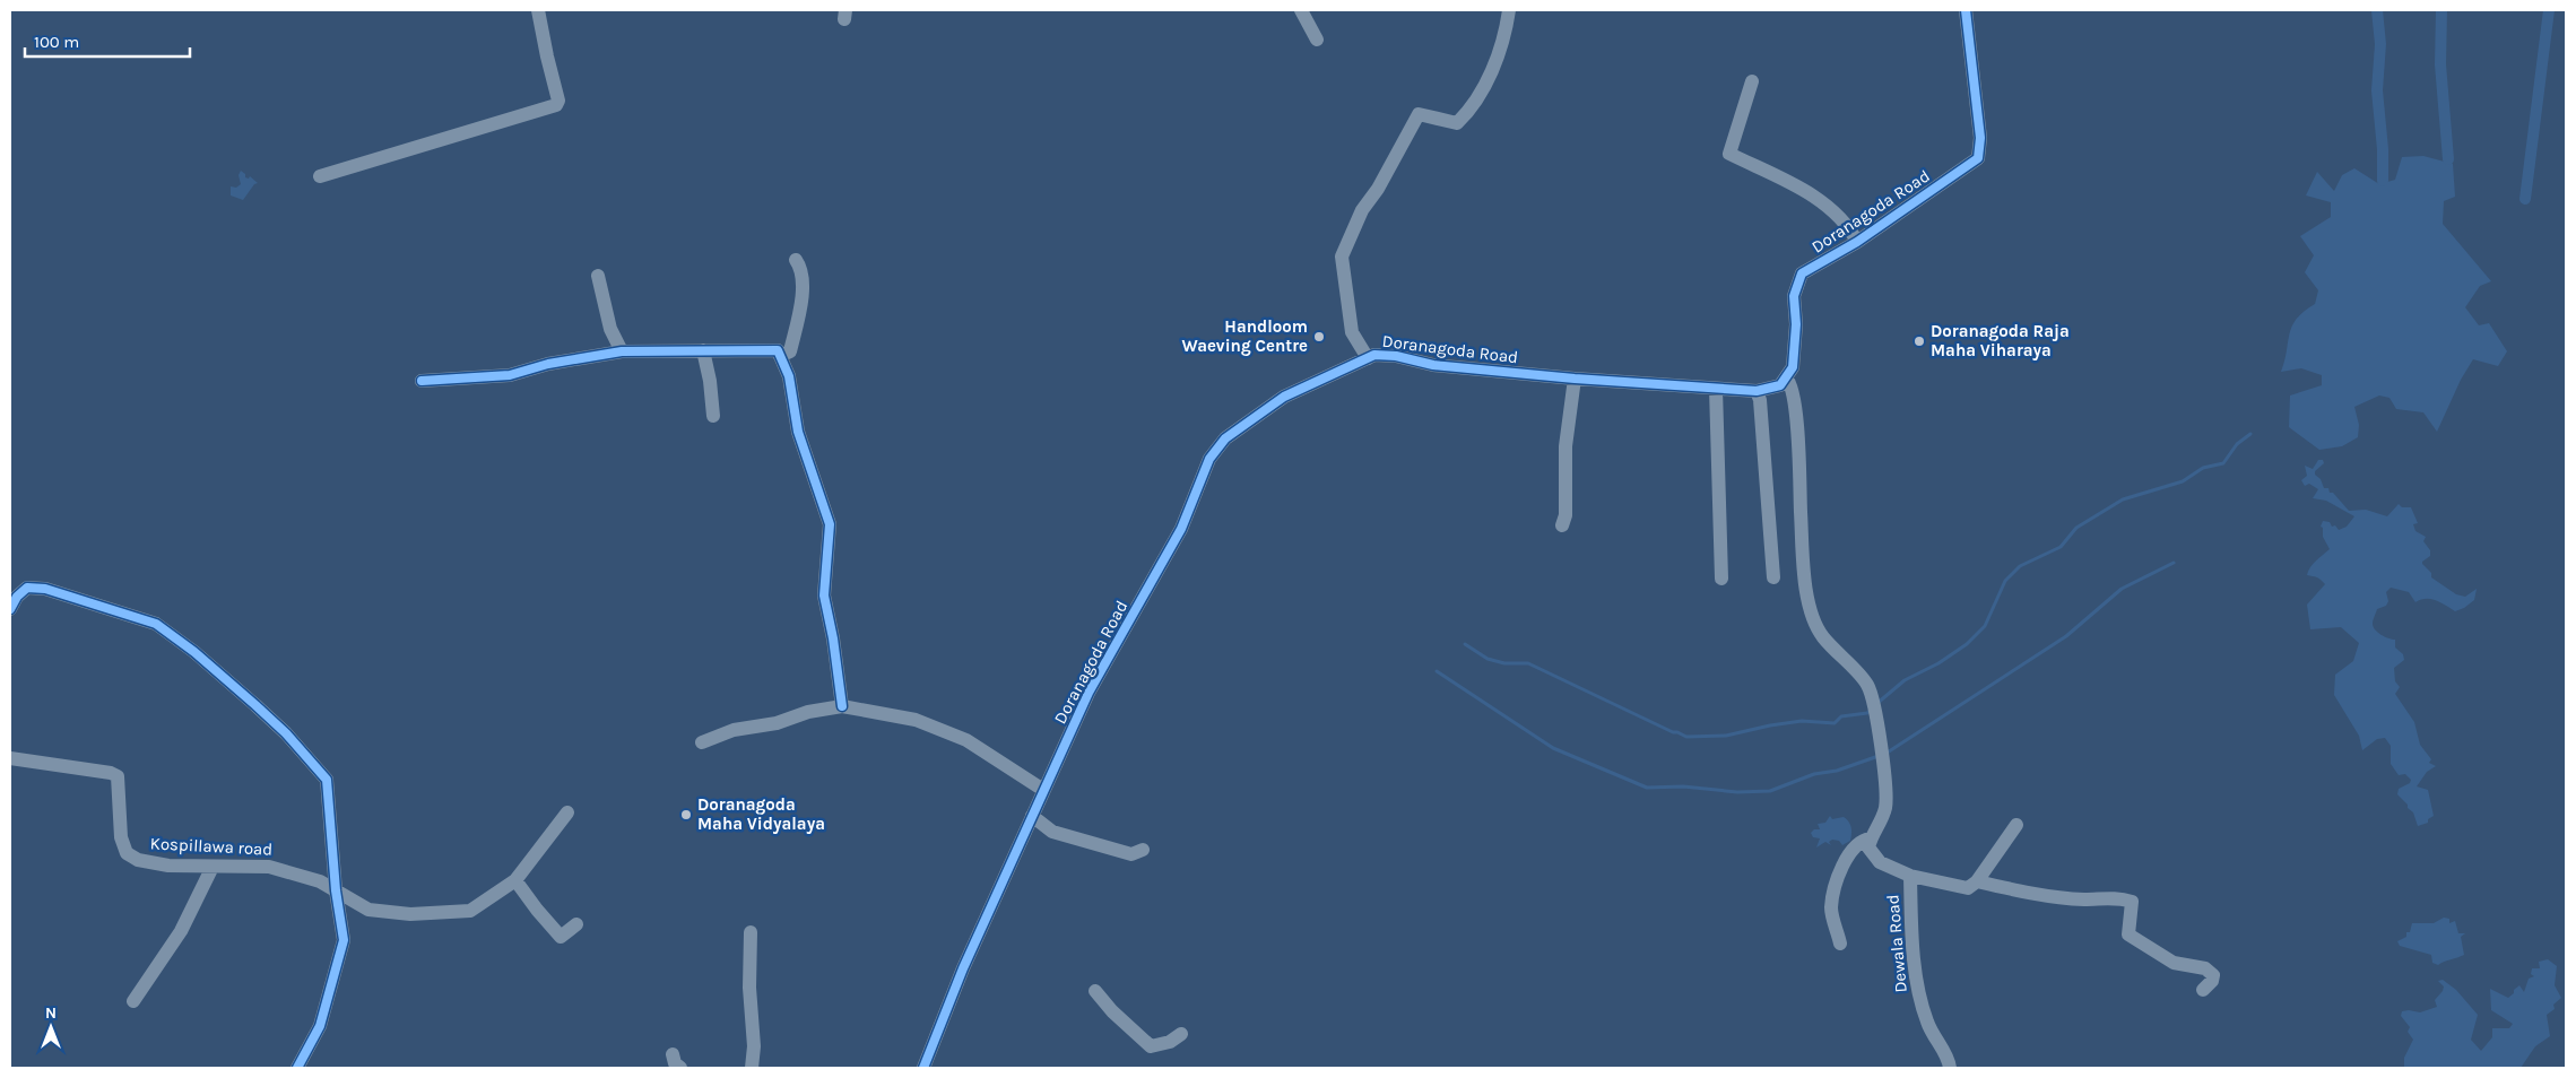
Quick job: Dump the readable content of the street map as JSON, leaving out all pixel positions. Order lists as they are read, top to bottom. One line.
{"streets":{"street":["Doranagoda Road","Kospillawa road","Dewala Road"]},"places":["Handloom Waeving Centre","Doranagoda Raja Maha Viharaya","Doranagoda Maha Vidyalaya"],"scale_bar":"100 m","north":"top"}
